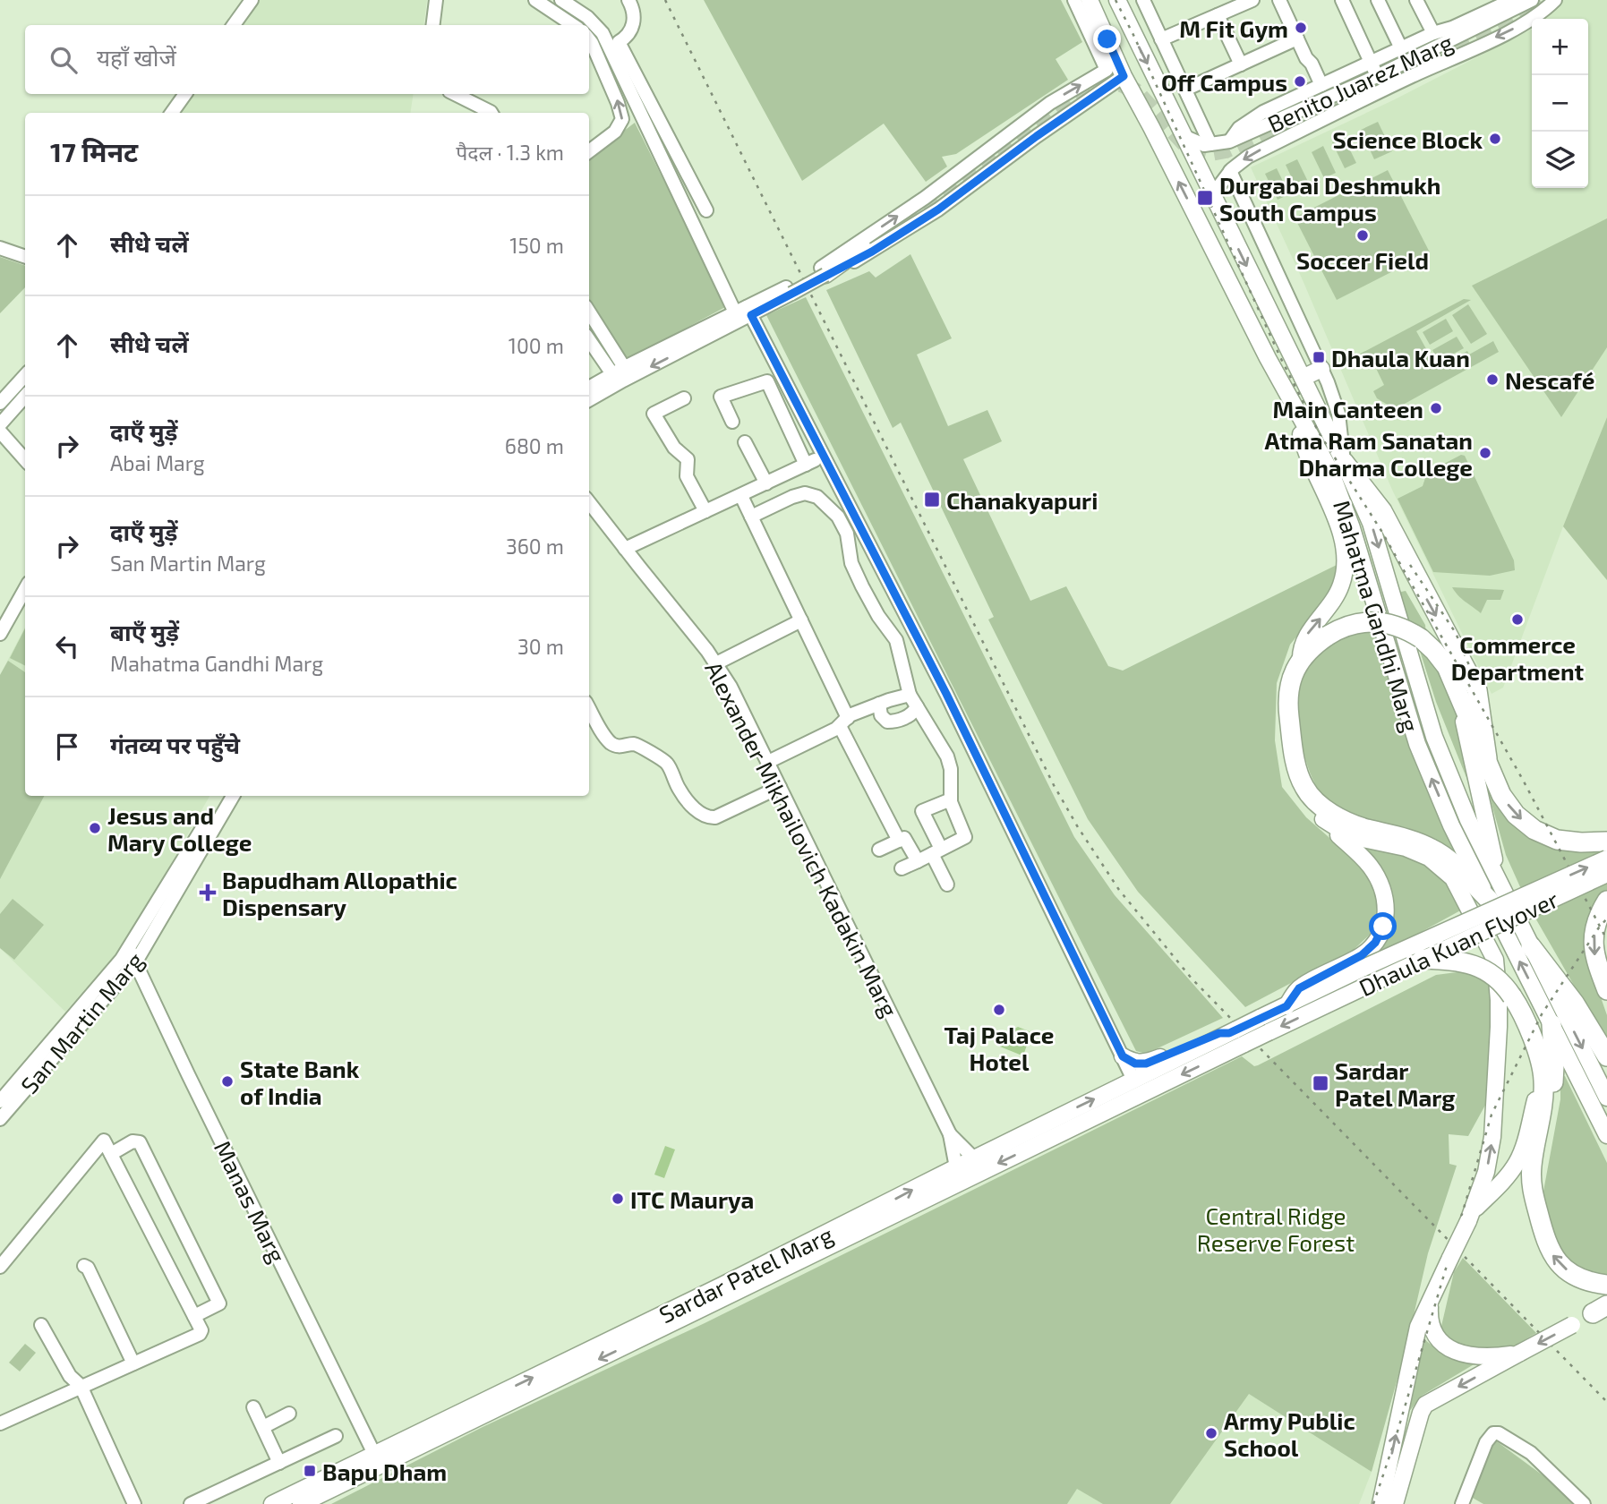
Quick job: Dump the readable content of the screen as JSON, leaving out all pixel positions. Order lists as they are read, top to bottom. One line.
{"streets":{"main road":["Mahatma Gandhi Marg","Dhaula Kuan Flyover","Sardar Patel Marg"],"street":["Benito Juarez Marg","Alexander Mikhailovich Kadakin Marg","San Martin Marg","Manas Marg"]},"crossings":[["Benito Juarez Marg","Mahatma Gandhi Marg"],["Dhaula Kuan Flyover","Sardar Patel Marg"],["San Martin Marg","Manas Marg"],["Manas Marg","Sardar Patel Marg"]],"parks":["Central Ridge Reserve Forest"],"places":{"other":["M Fit Gym","Off Campus","Science Block","Soccer Field","Nescafé","Main Canteen","Atma Ram Sanatan Dharma College","Commerce Department","Jesus and Mary College","Taj Palace Hotel","State Bank of India","ITC Maurya","Army Public School"],"transit":["Durgabai Deshmukh South Campus","Dhaula Kuan","Chanakyapuri","Sardar Patel Marg","Bapu Dham"],"health":["Bapudham Allopathic Dispensary"]},"page":{"map_buttons":["+","−"],"search":"यहाँ खोजें","heading":["17 मिनट","पैदल · 1.3 km"],"list":[["सीधे चलें","150 m"],["सीधे चलें","100 m"],["दाएँ मुड़ें","Abai Marg","680 m"],["दाएँ मुड़ें","San Martin Marg","360 m"],["बाएँ मुड़ें","Mahatma Gandhi Marg","30 m"],"गंतव्य पर पहुँचे"]}}
